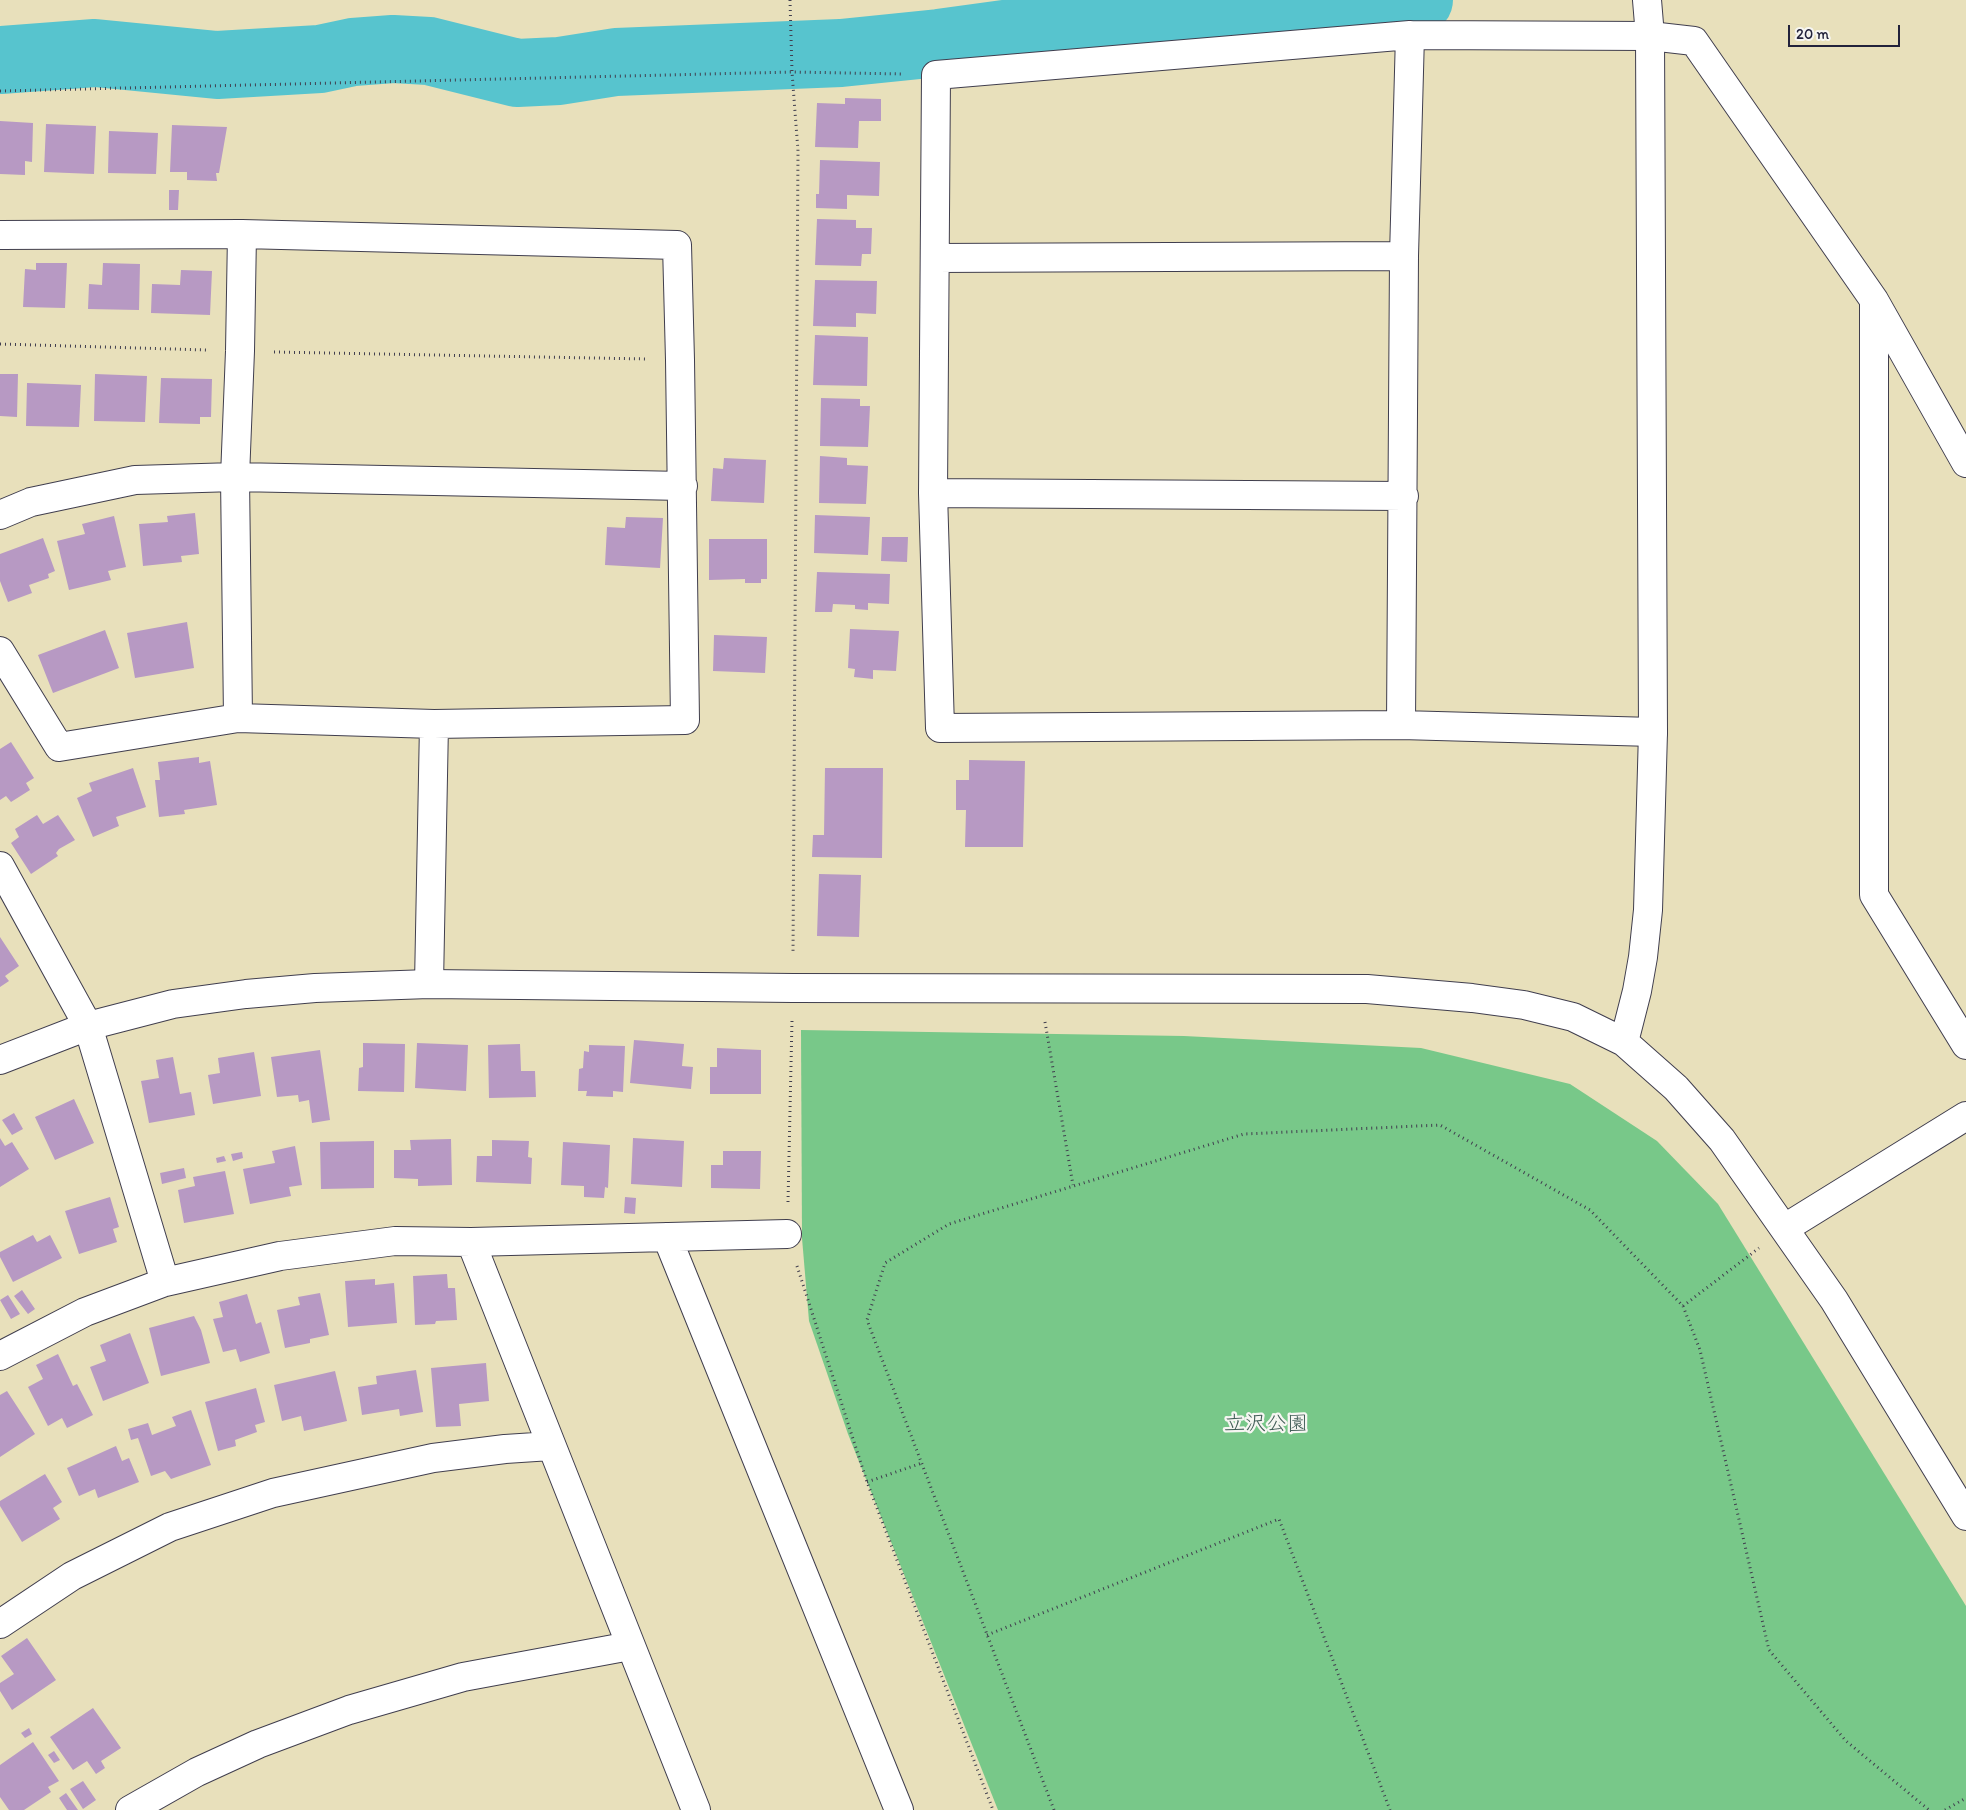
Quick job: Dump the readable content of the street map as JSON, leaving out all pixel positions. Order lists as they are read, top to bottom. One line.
{"parks":["立沢公園"],"scale_bar":"20 m"}
